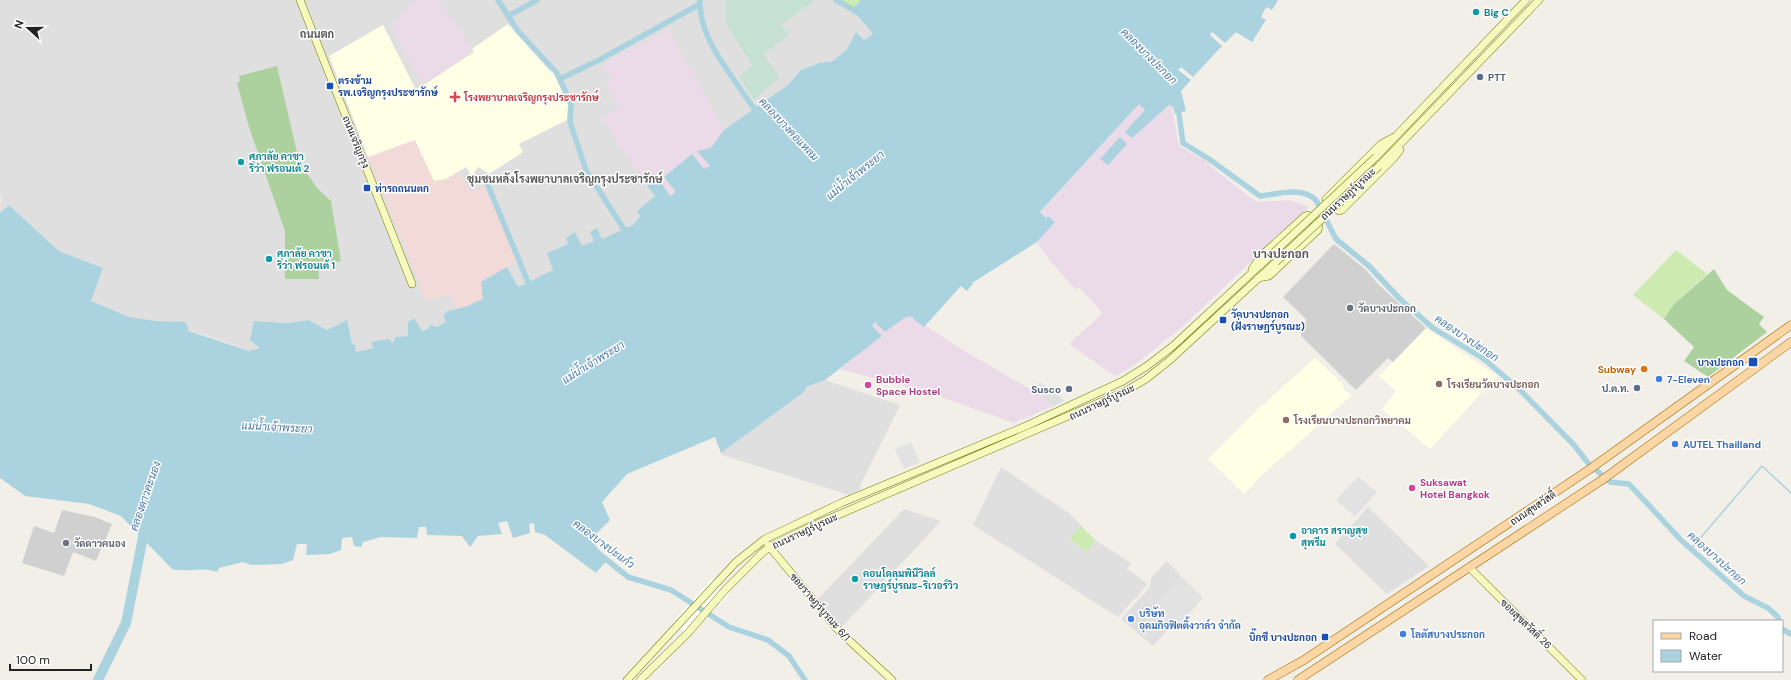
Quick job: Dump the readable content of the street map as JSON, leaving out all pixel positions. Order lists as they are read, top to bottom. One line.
{"streets":{"main road":["ถนนเจริญกรุง","ถนนราษฎร์บูรณะ","ถนนสุขสวัสดิ์","ซอยราษฎร์บูรณะ 6/1","ซอยสุขสวัสดิ์ 26"]},"crossings":[["ถนนราษฎร์บูรณะ","ซอยราษฎร์บูรณะ 6/1"],["ถนนสุขสวัสดิ์","ซอยสุขสวัสดิ์ 26"]],"districts":["ถนนตก","ชุมชนหลังโรงพยาบาลเจริญกรุงประชารักษ์","บางปะกอก"],"water":["คลองบางปะกอก","คลองบางคอแหลม","แม่น้ำเจ้าพระยา","คลองดาวคะนอง","คลองบางปะแก้ว"],"places":{"other":["Big C","PTT","ศุภาลัย คาซา ริว่า ฟรอนเต้ 2","ศุภาลัย คาซา ริว่า ฟรอนเต้ 1","วัดบางปะกอก","Subway","7-Eleven","โรงเรียนวัดบางปะกอก","Bubble Space Hostel","ป.ต.ท.","Susco","โรงเรียนบางปะกอกวิทยาคม","AUTEL Thailland","Suksawat Hotel Bangkok","อาคาร สราญสุข สุพรีม","วัดดาวคนอง","คอนโดลุมพินีวิลล์ ราษฎร์บูรณะ-ริเวอร์วิว","บริษัท อุดมกิจฟิตติ้งวาล์ว จำกัด","โลตัสบางประกอก"],"transit":["ตรงข้าม รพ.เจริญกรุงประชารักษ์","ท่ารถถนนตก","วัดบางปะกอก (ฝั่งราษฎร์บูรณะ)","บางปะกอก","บิ๊กซี บางปะกอก"],"health":["โรงพยาบาลเจริญกรุงประชารักษ์"]},"legend":["Road","Water"],"scale_bar":"100 m","north":"left"}
